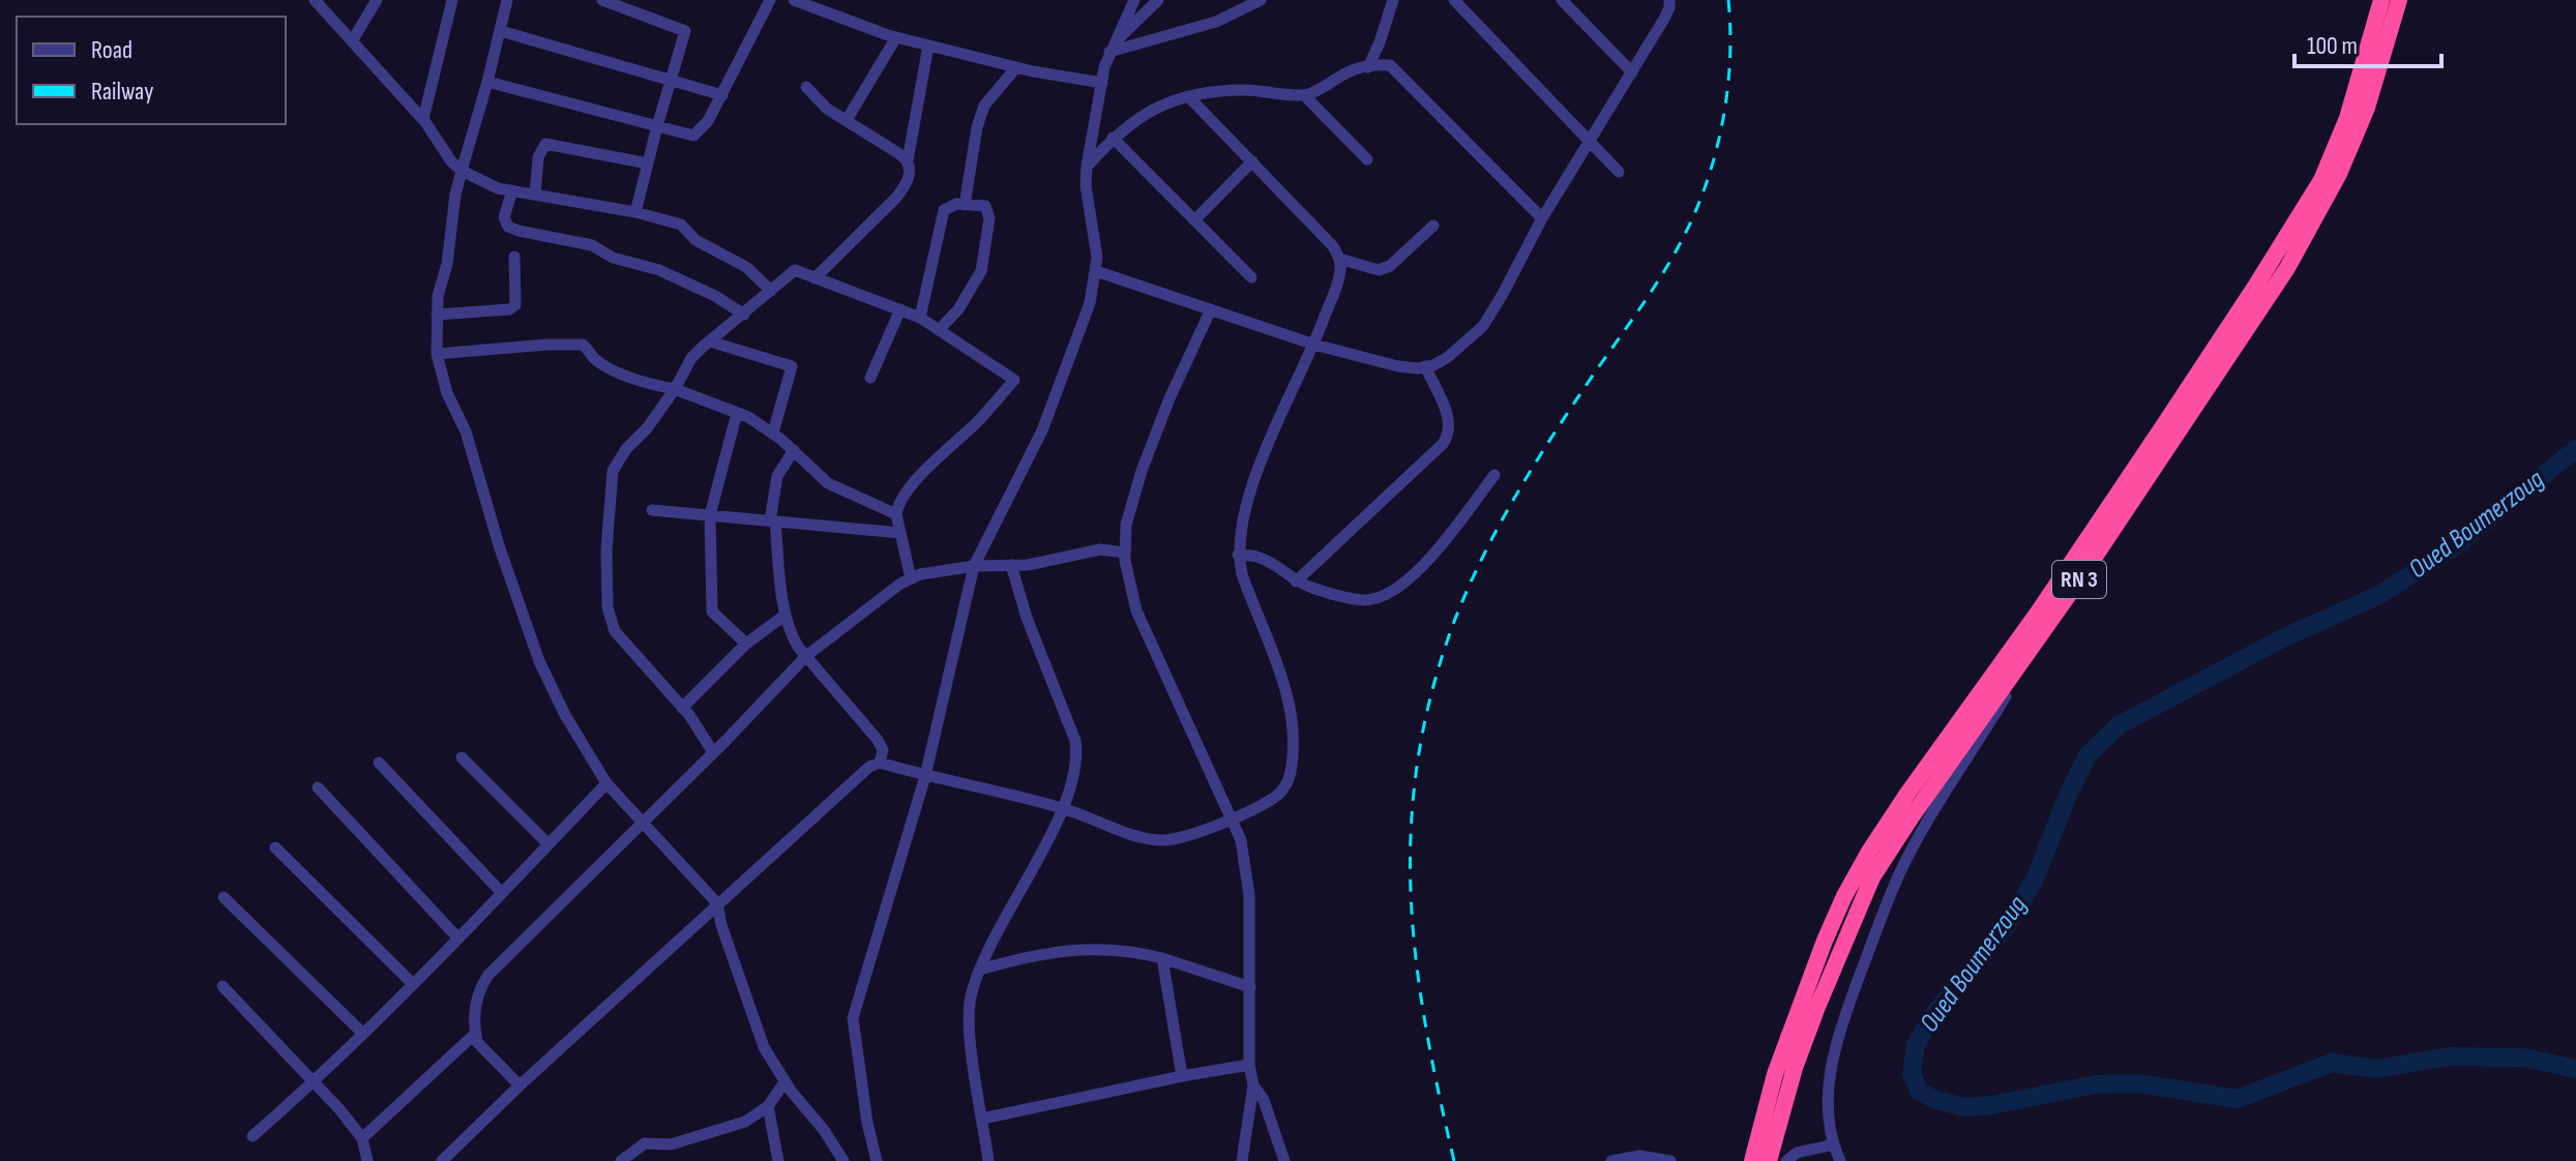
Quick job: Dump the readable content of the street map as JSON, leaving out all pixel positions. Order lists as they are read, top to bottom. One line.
{"streets":{"highway":["RN 3"]},"water":["Oued Boumerzoug"],"legend":["Road","Railway"],"scale_bar":"100 m"}
